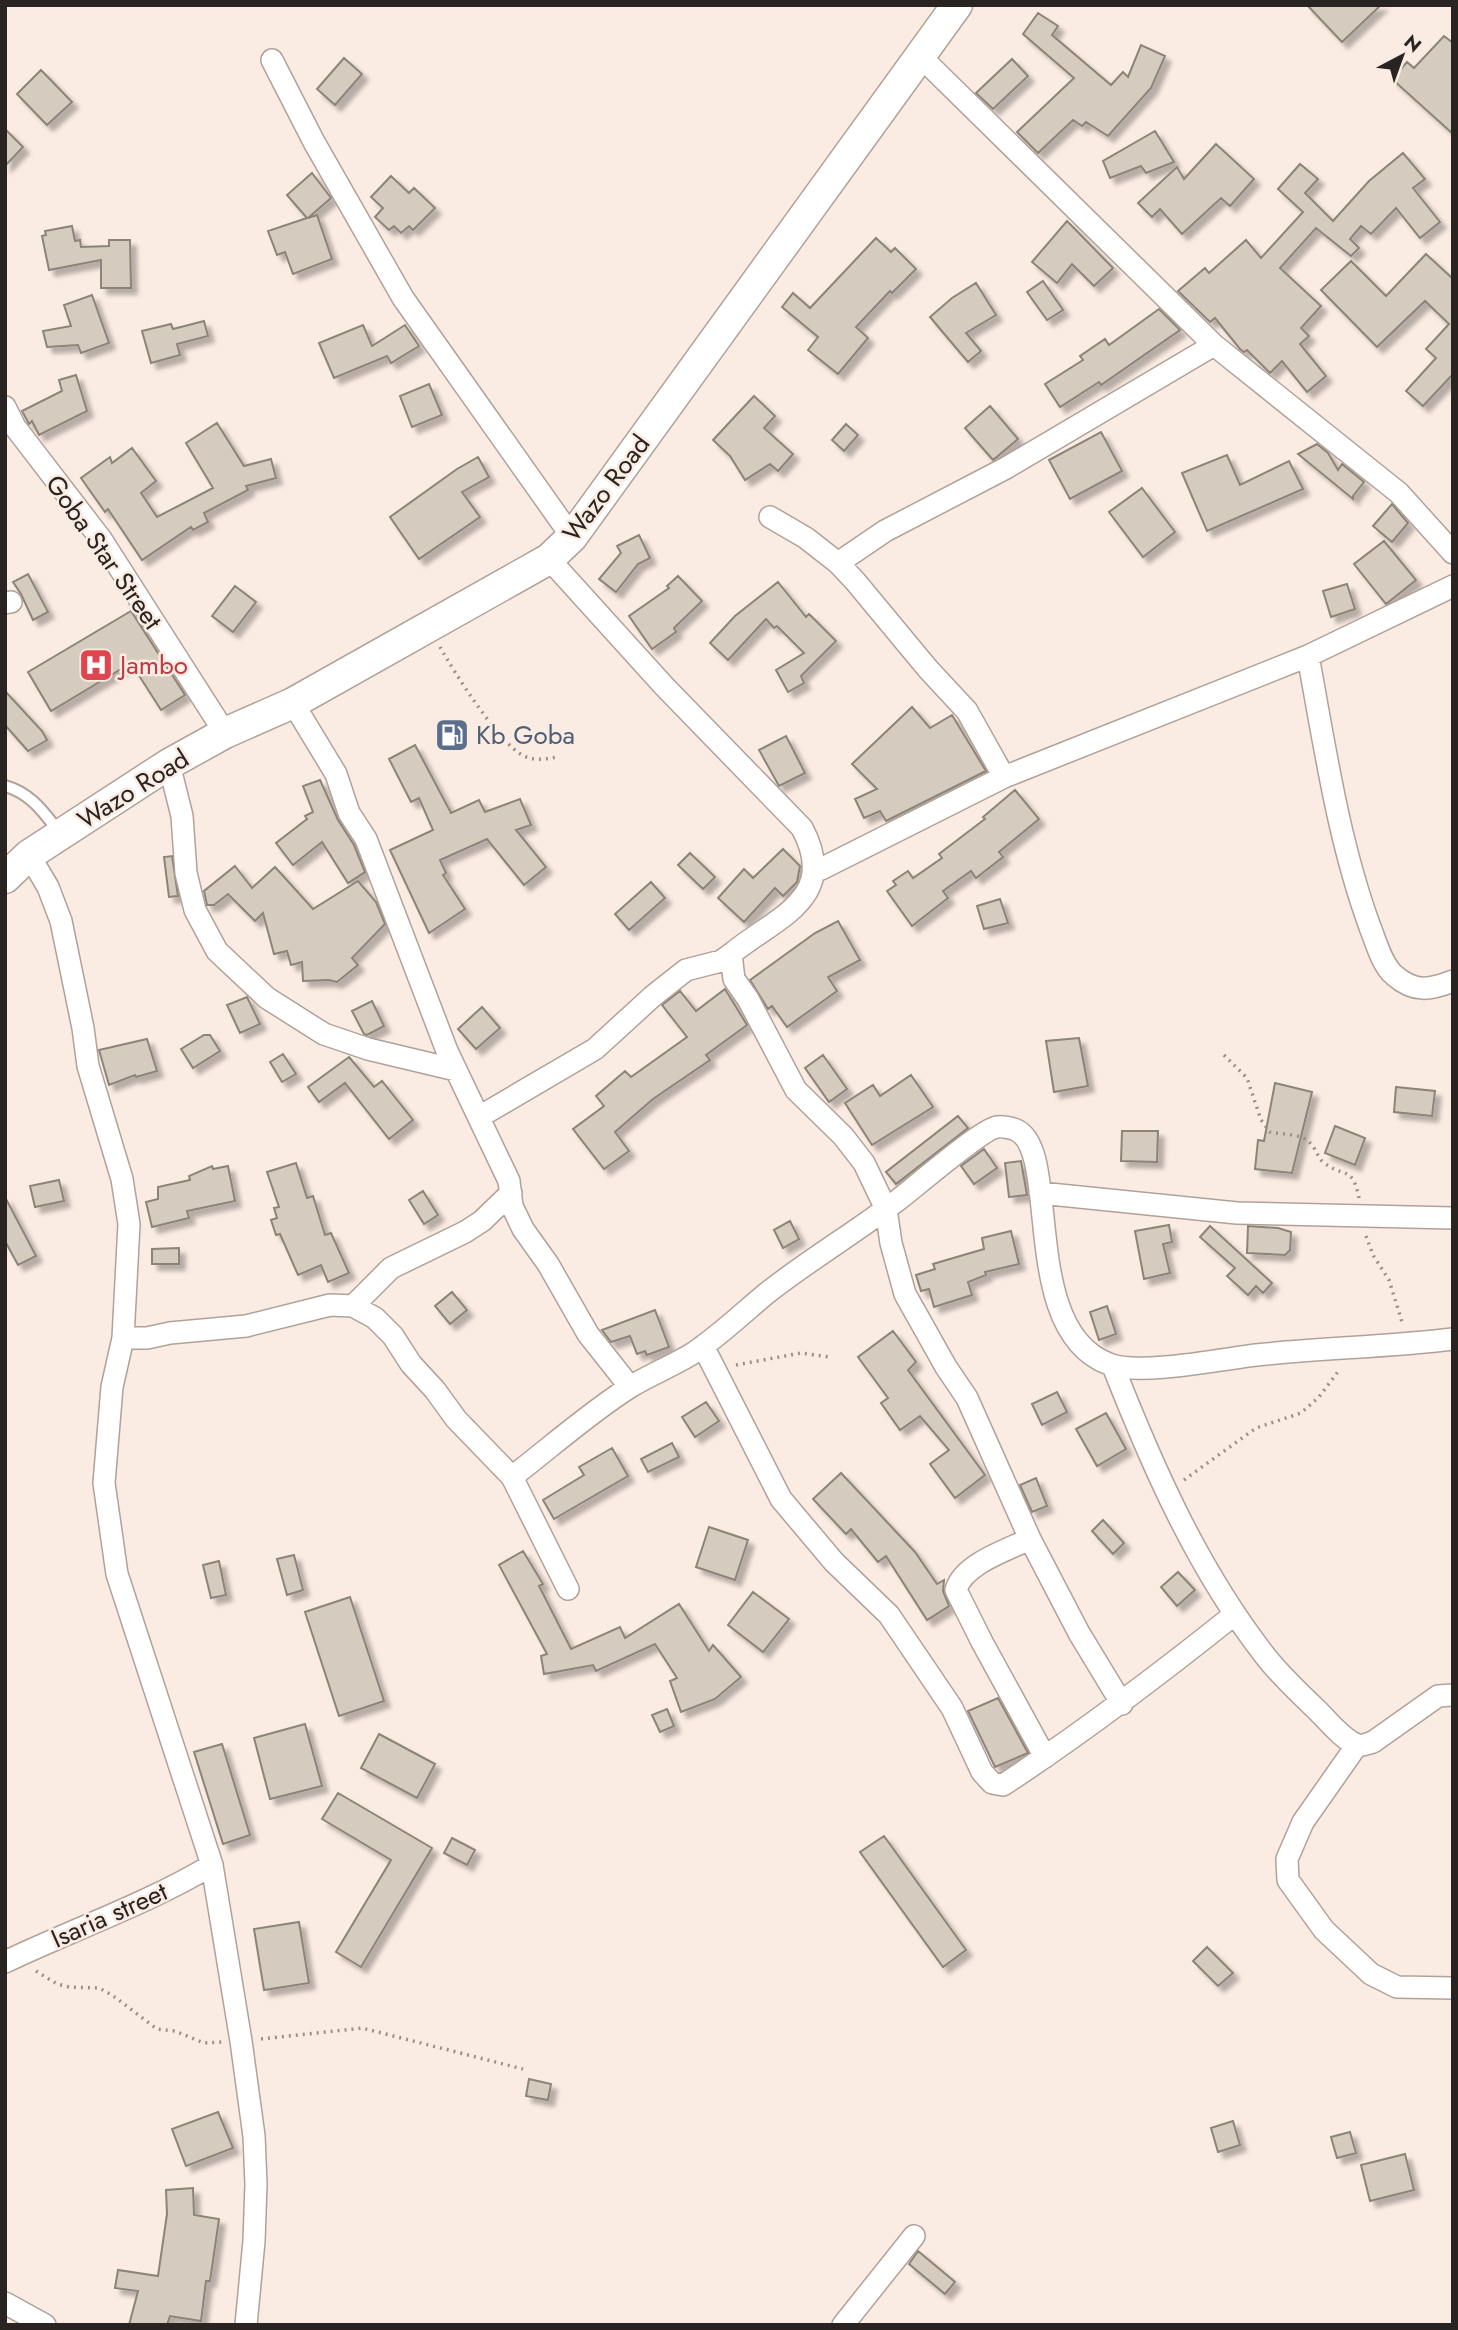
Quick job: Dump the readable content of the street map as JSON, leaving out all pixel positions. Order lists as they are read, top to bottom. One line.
{"streets":{"main road":["Wazo Road"],"street":["Goba Star Street","Isaria street"]},"crossings":[["Wazo Road","Goba Star Street"]],"places":{"hospital":["Jambo"],"fuel station":["Kb Goba"]},"north":"top right"}
